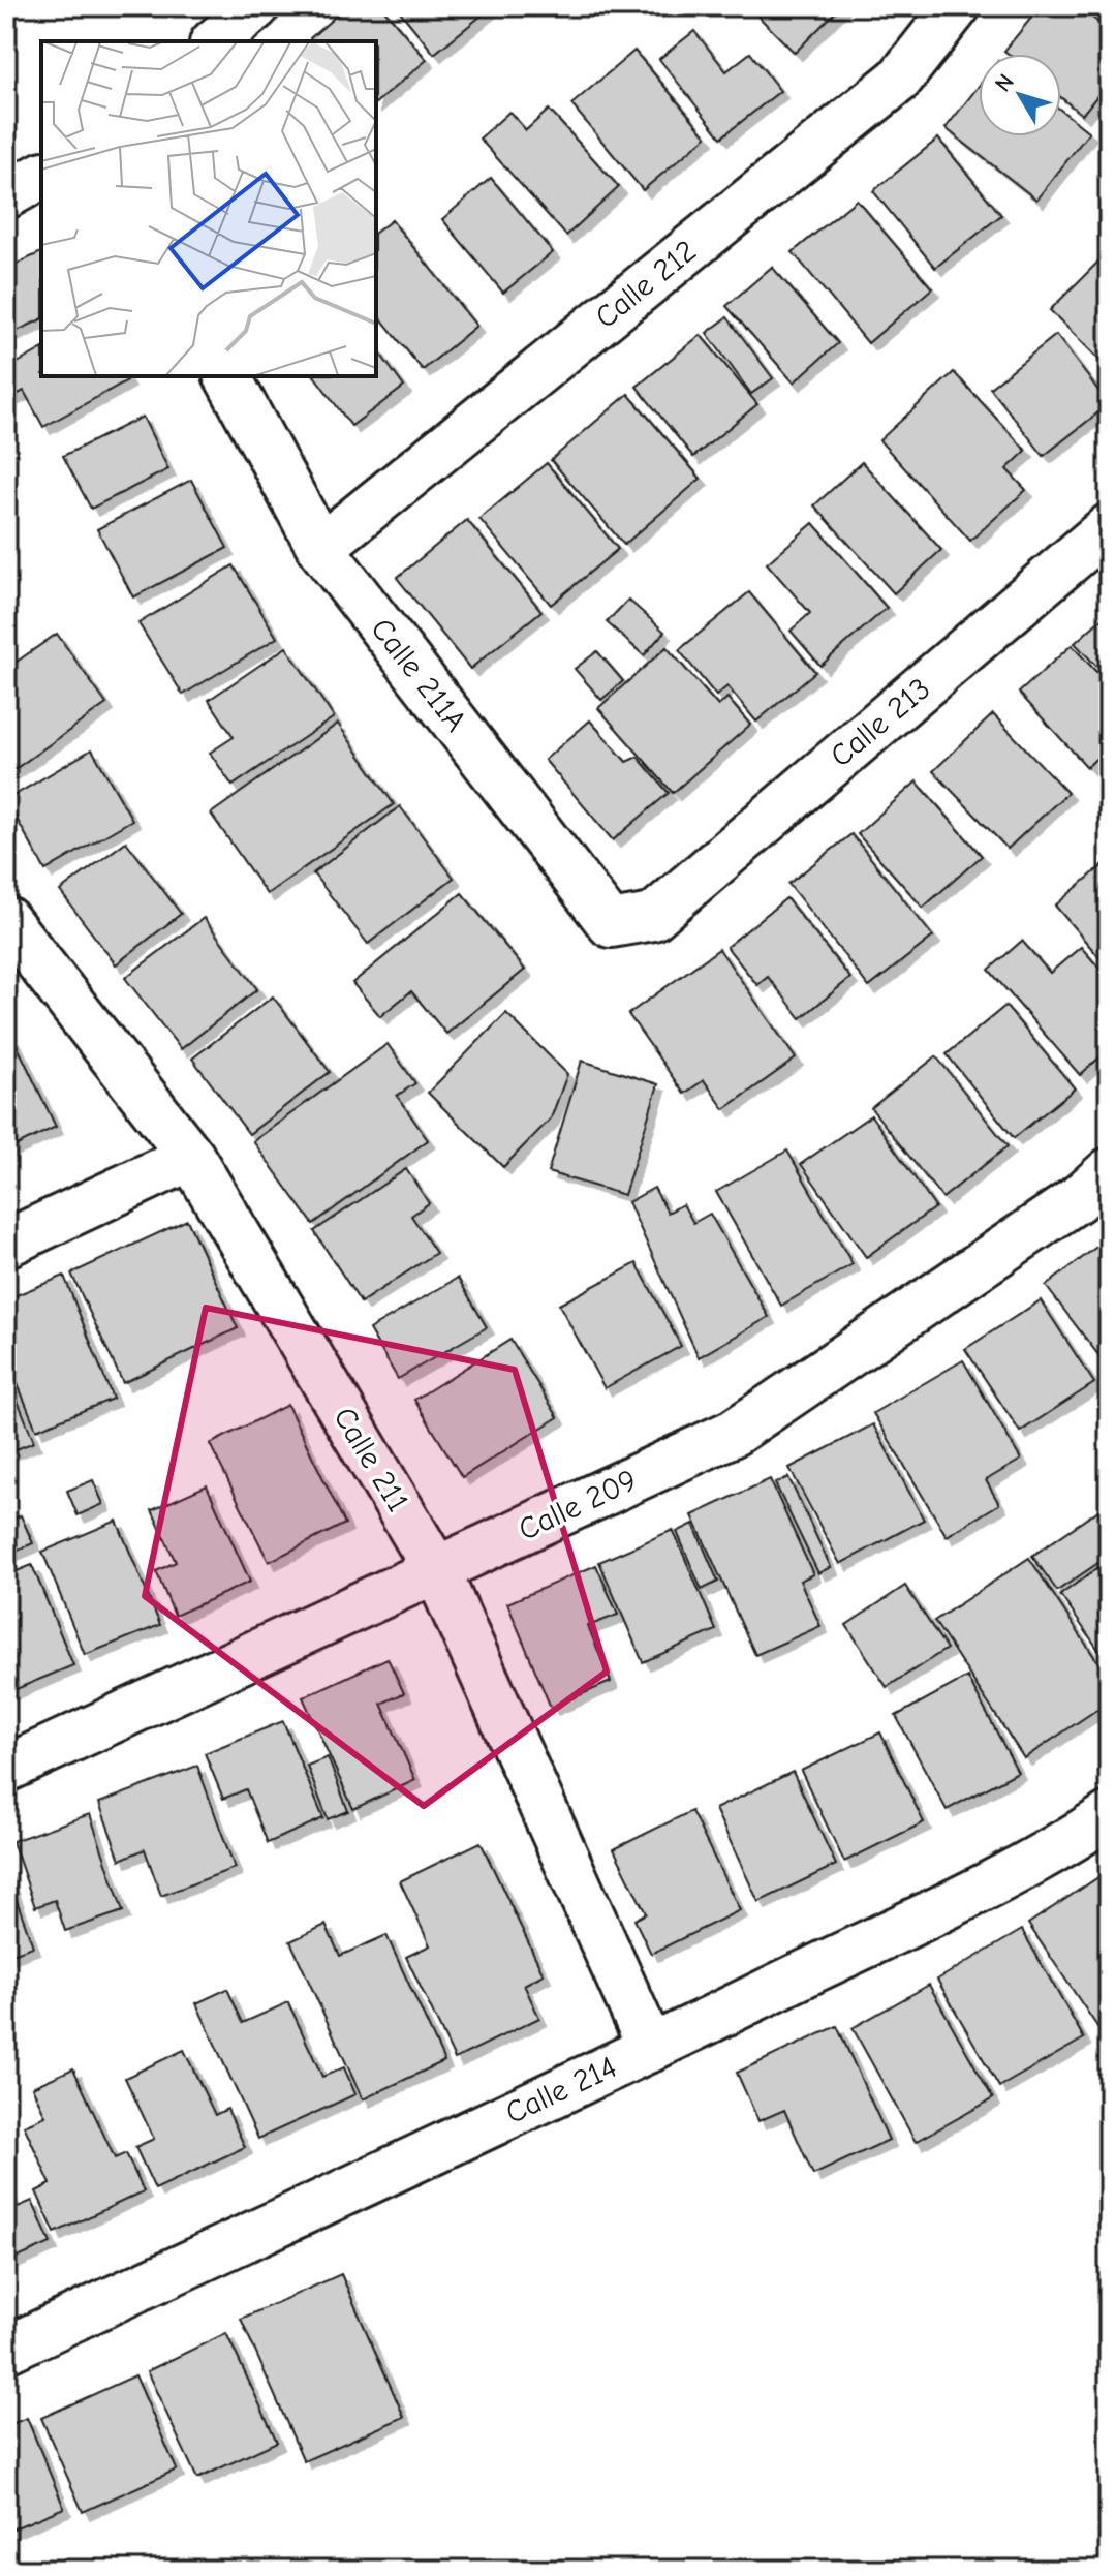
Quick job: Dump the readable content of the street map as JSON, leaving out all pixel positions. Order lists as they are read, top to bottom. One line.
{"streets":{"street":["Calle 212","Calle 211A","Calle 213","Calle 211","Calle 209","Calle 214"]},"crossings":[["Calle 212","Calle 211A"],["Calle 211A","Calle 213"],["Calle 211","Calle 209"],["Calle 211","Calle 214"]],"north":"top left"}
